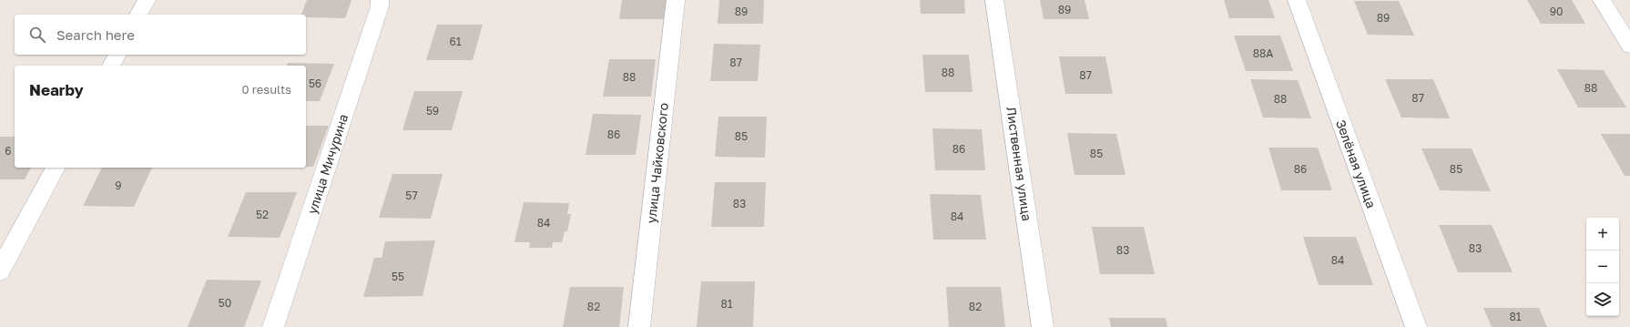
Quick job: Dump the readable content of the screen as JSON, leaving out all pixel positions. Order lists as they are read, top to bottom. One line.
{"streets":{"street":["улица Чайковского","улица Мичурина","Лиственная улица","Зелёная улица"]},"house_numbers":["89","89","90","89","61","88А","87","88","87","88","56","88","87","88","59","86","85","86","6","85","86","85","9","57","83","52","84","84","83","83","84","55","50","81","82","82","81"],"page":{"search":"Search here","heading":["Nearby","0 results"],"map_buttons":["+","−"]}}
